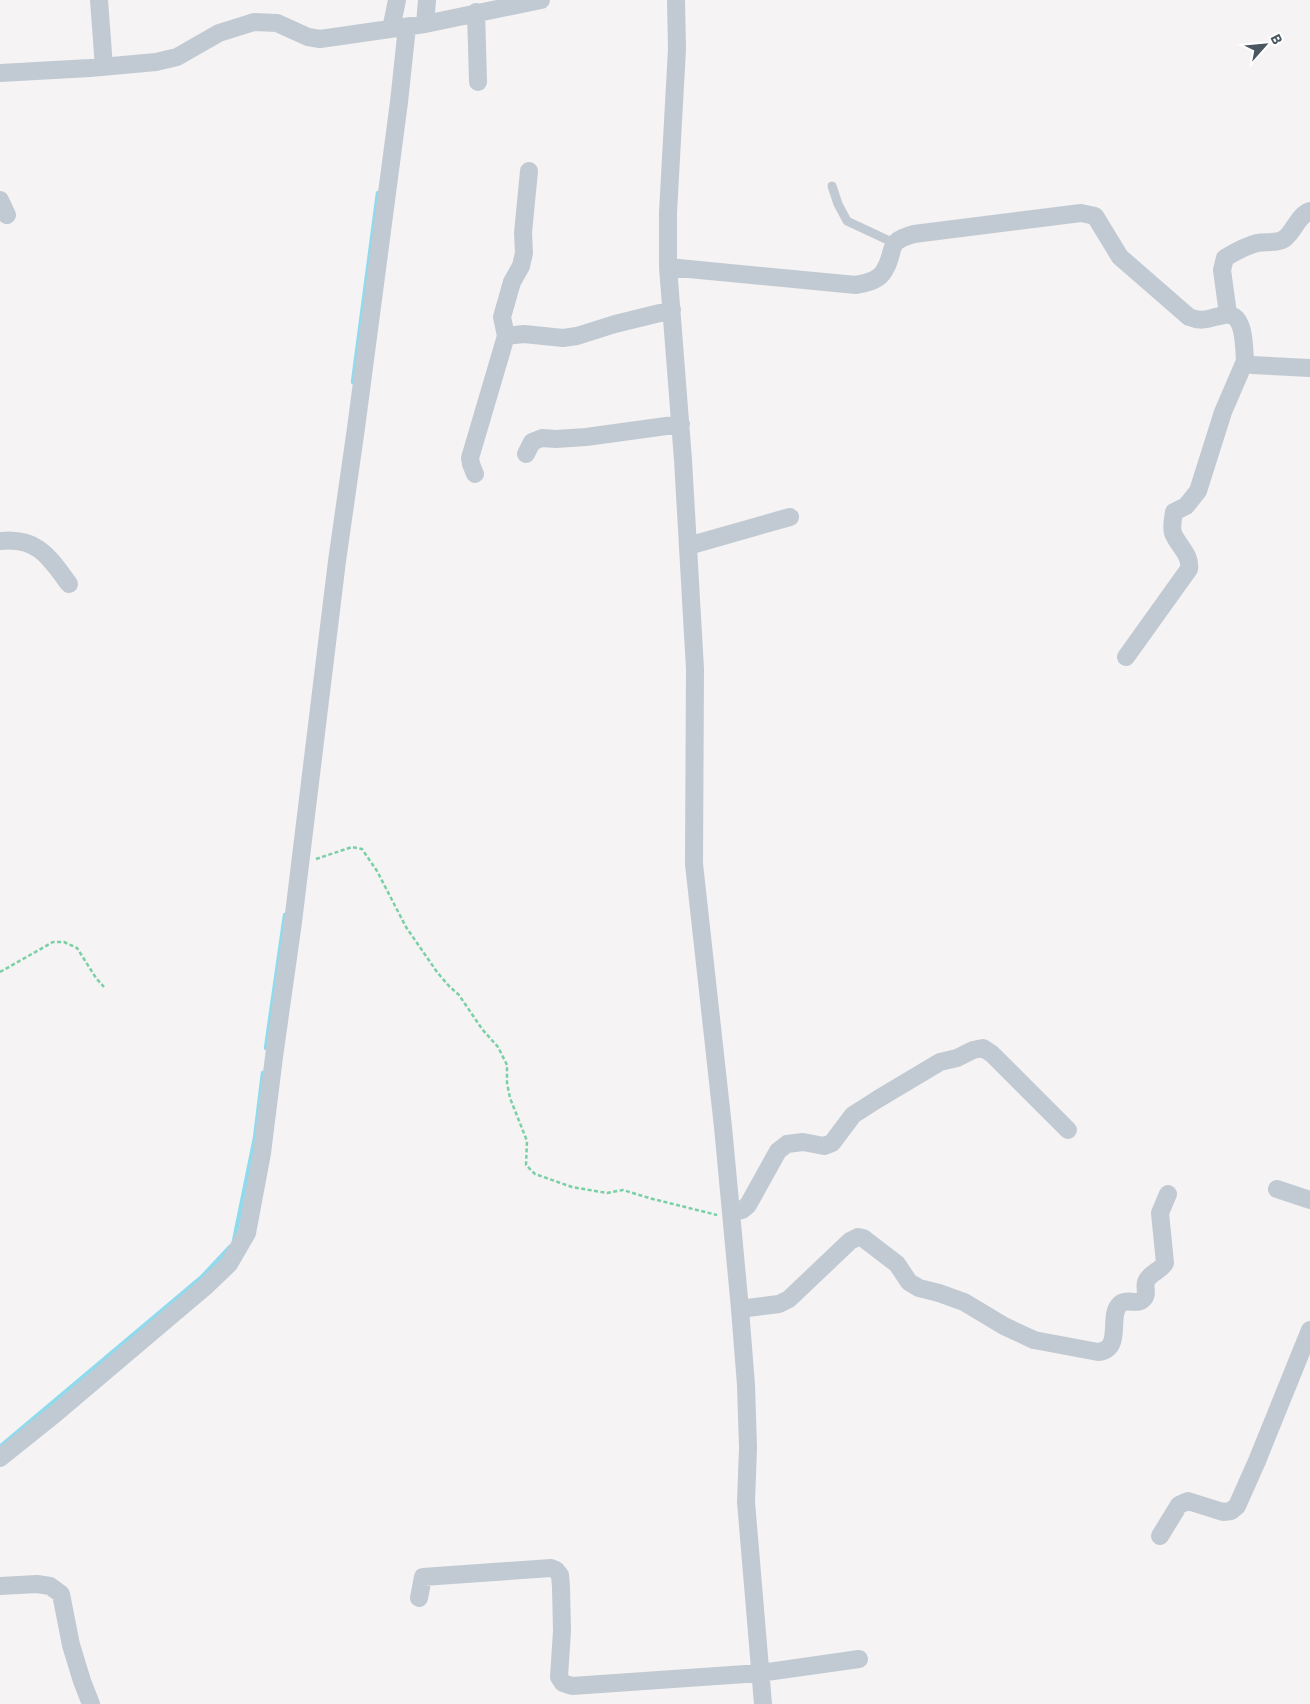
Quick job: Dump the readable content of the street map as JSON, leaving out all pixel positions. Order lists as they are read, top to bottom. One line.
{"north":"top right"}
